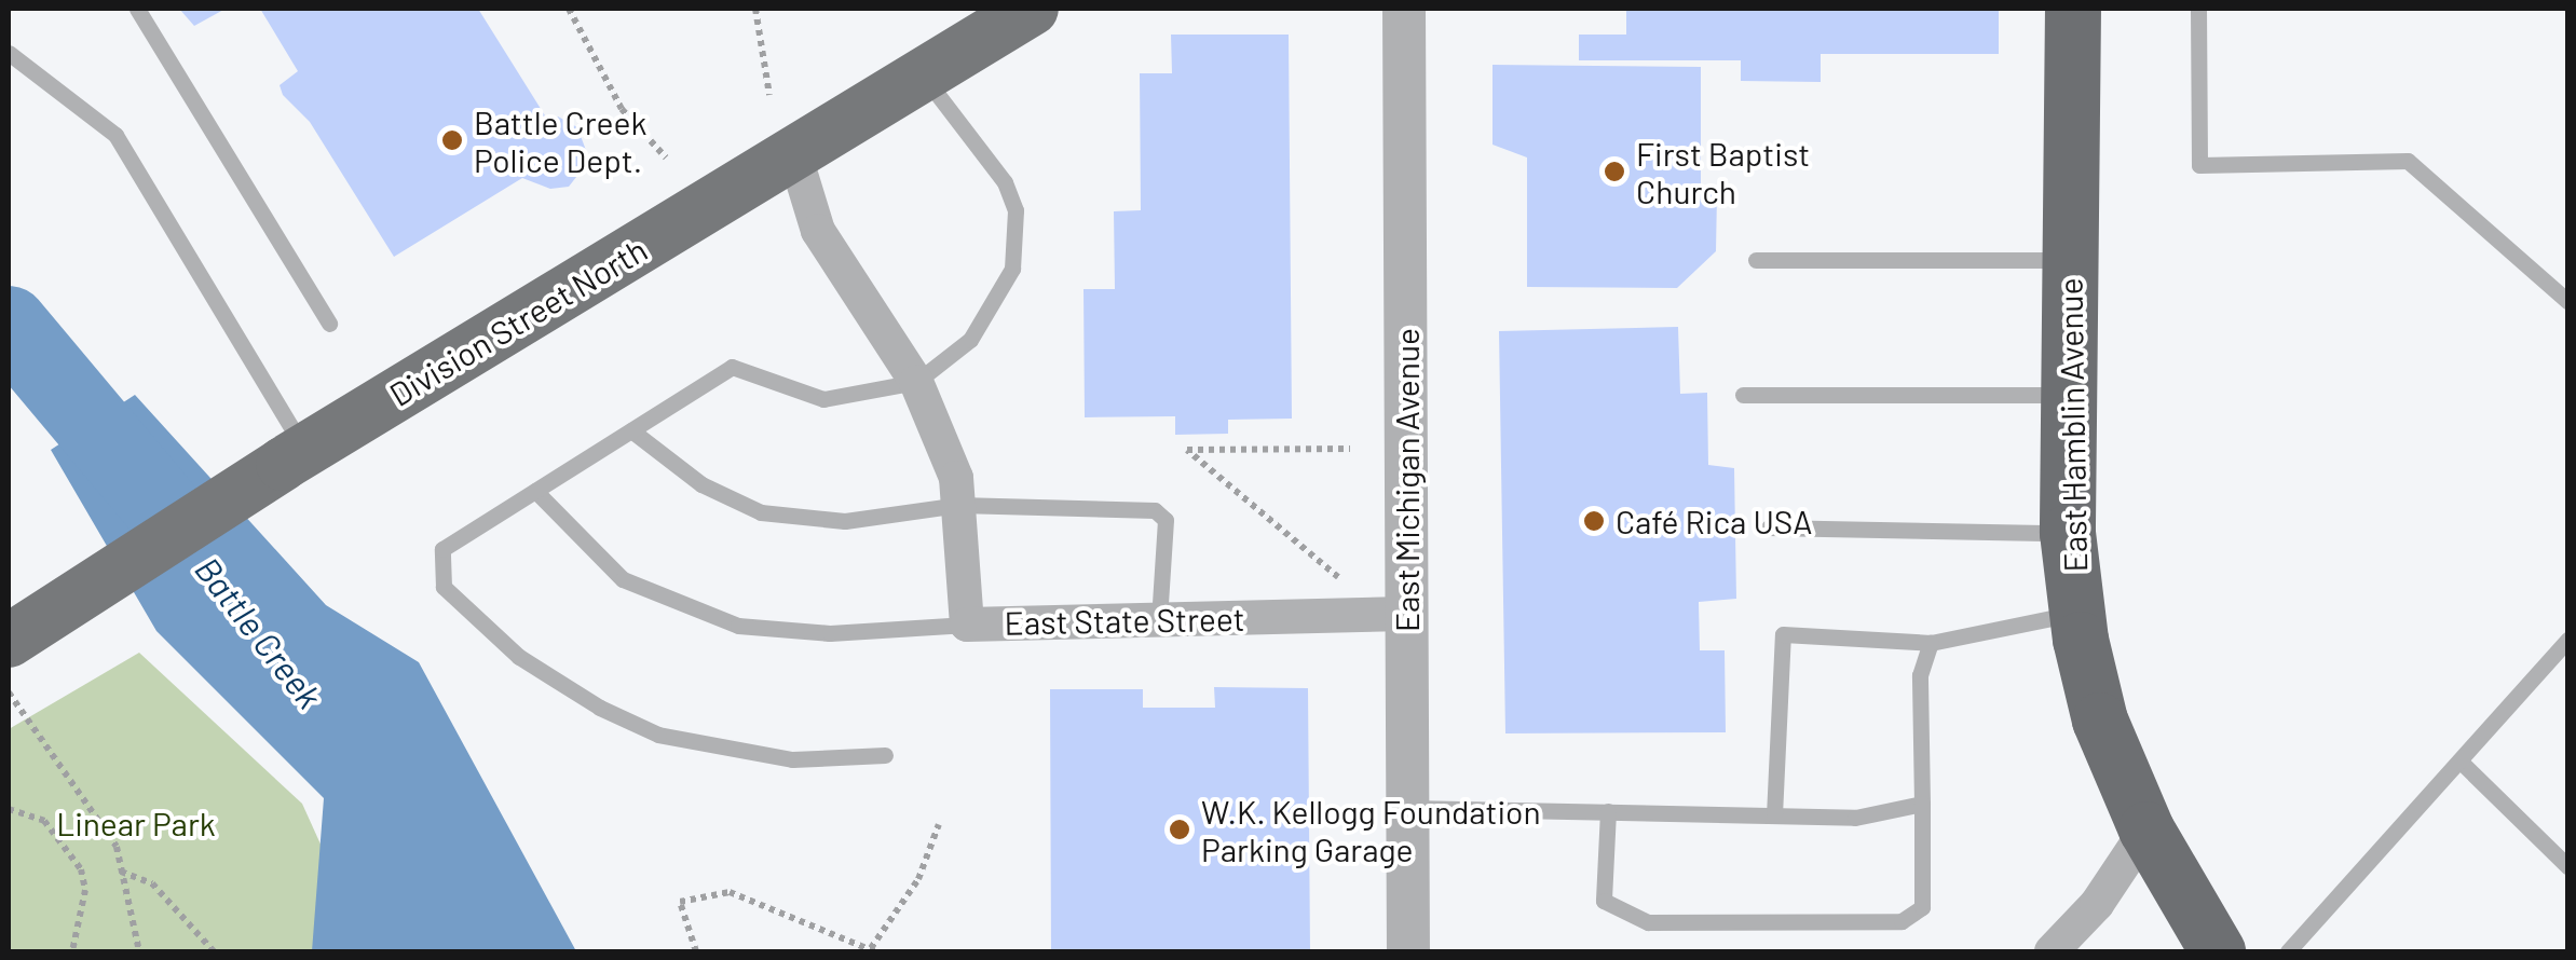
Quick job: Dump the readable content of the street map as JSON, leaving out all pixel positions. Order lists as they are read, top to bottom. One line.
{"streets":{"highway":["East Hamblin Avenue"],"main road":["Division Street North"],"street":["East Michigan Avenue","East State Street"]},"crossings":[["Division Street North","East State Street"],["East Michigan Avenue","East State Street"]],"water":["Battle Creek"],"parks":["Linear Park"],"places":["Battle Creek Police Dept.","First Baptist Church","Café Rica USA","W.K. Kellogg Foundation Parking Garage"]}
